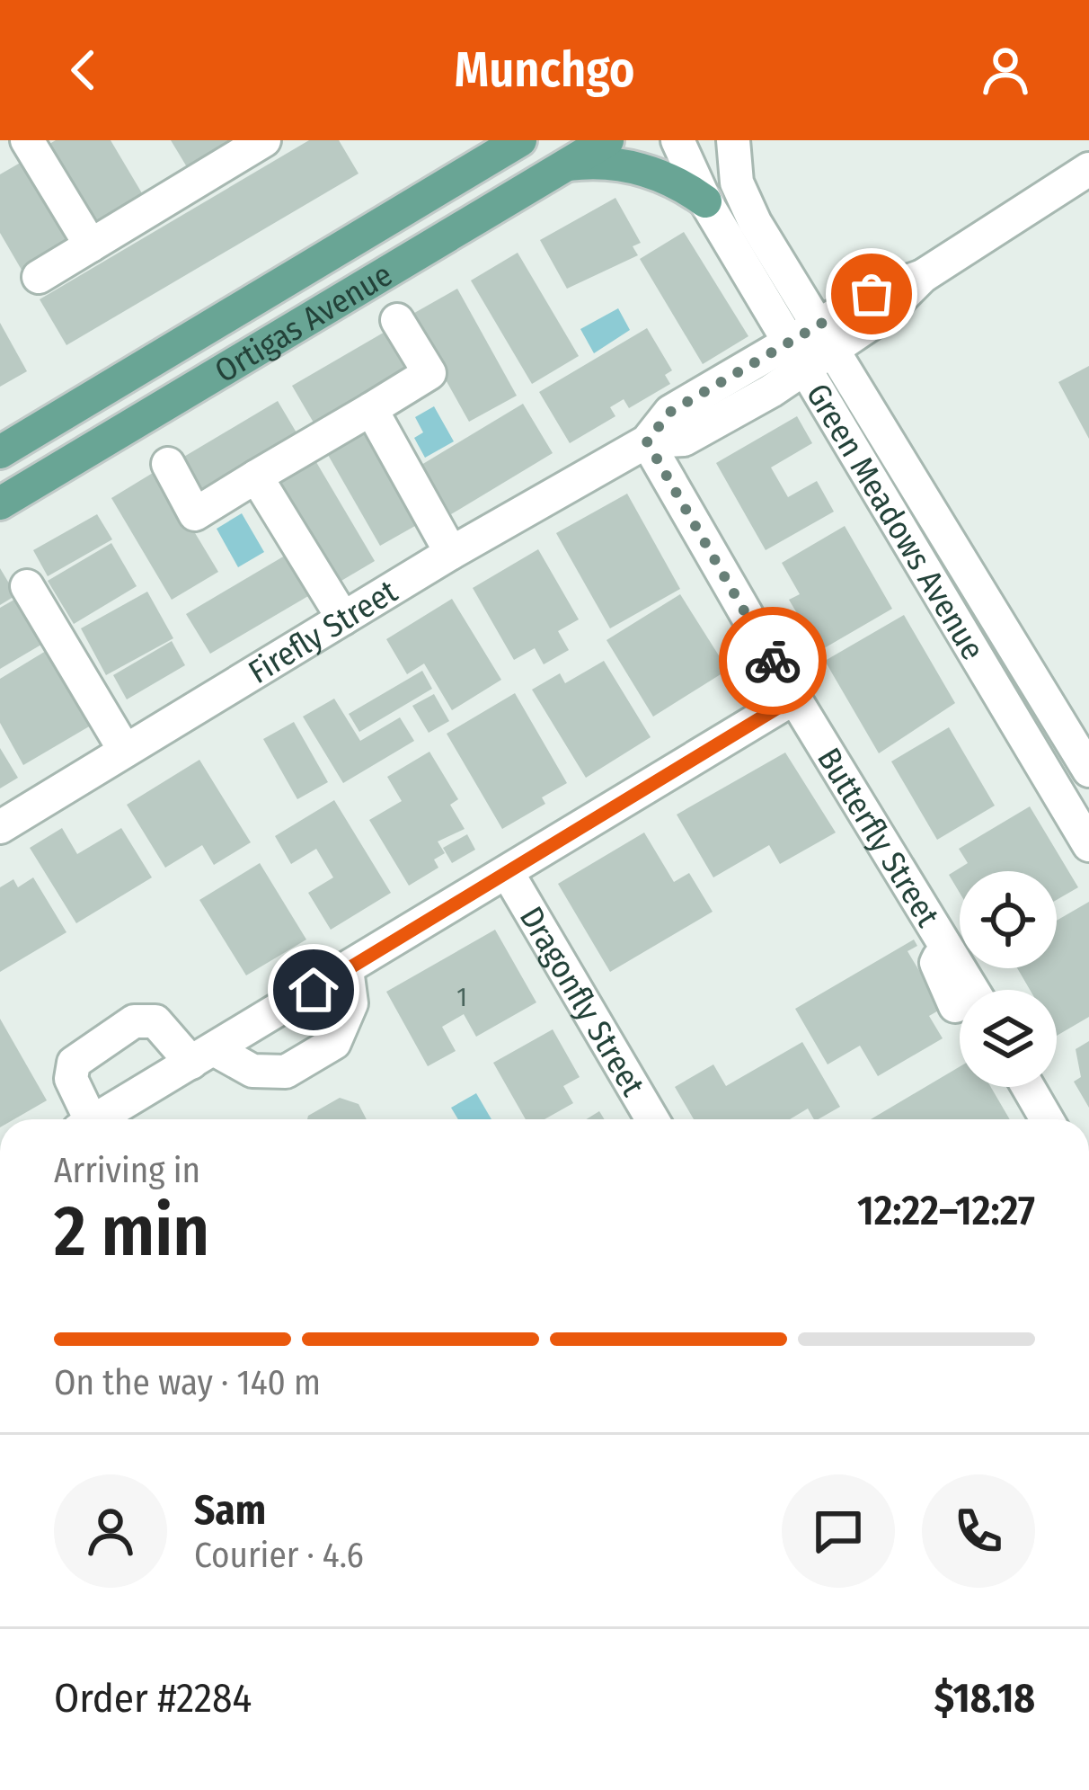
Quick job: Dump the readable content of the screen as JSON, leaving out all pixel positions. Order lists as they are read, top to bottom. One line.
{"streets":{"main road":["Ortigas Avenue"],"street":["Green Meadows Avenue","Firefly Street","Butterfly Street","Dragonfly Street"]},"crossings":[["Green Meadows Avenue","Firefly Street"],["Firefly Street","Butterfly Street"]],"house_numbers":["1"],"page":{"header":"Munchgo","heading":["2 min","Arriving in","12:22–12:27"],"panel":["Sam","Courier · 4.6","Order #2284","$18.18"],"bar":"On the way · 140 m"}}
